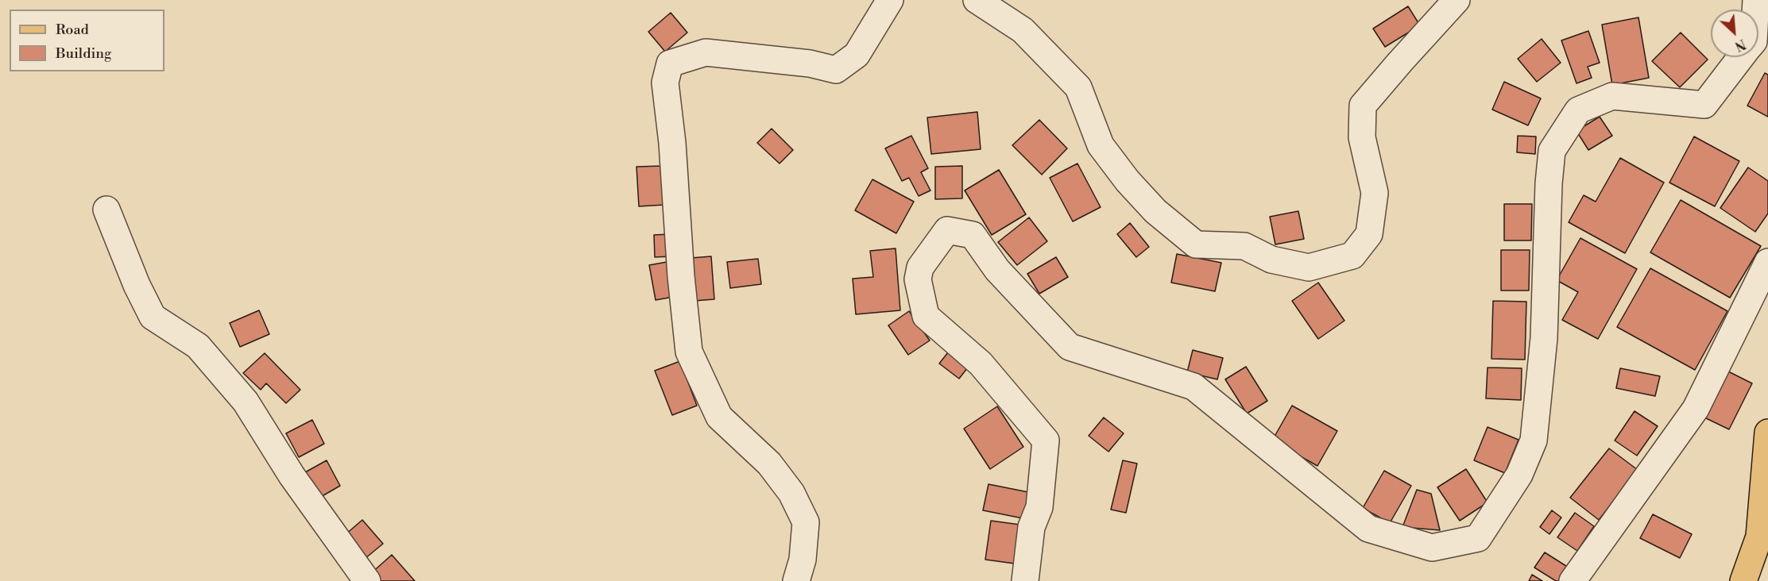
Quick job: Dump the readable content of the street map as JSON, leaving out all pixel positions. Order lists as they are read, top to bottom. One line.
{"legend":["Road","Building"],"north":"bottom right"}
